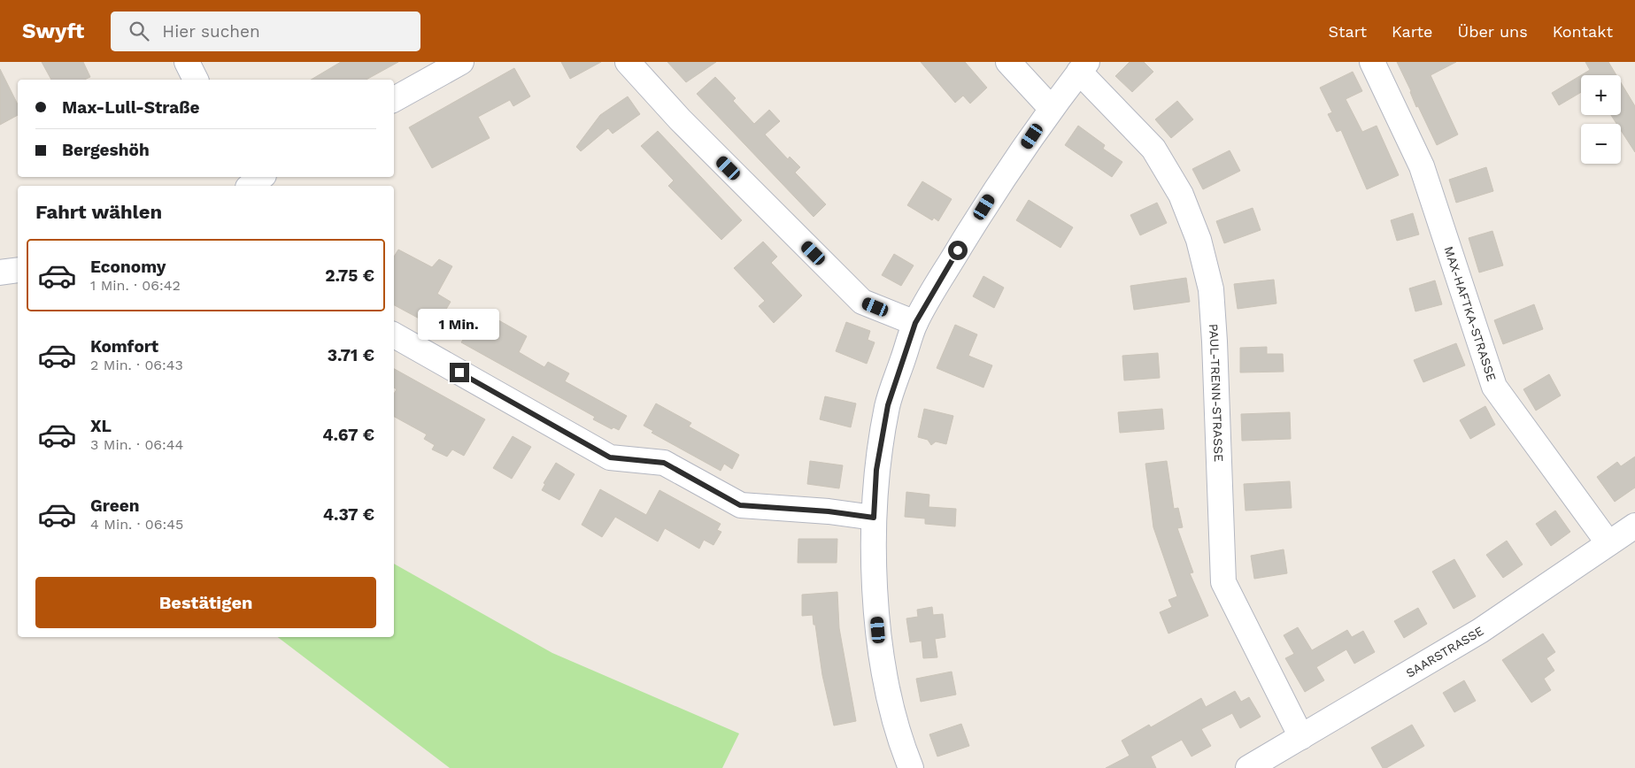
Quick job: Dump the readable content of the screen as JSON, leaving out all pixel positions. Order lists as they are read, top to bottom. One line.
{"streets":{"street":["MAX-HAFTKA-STRASSE","PAUL-TRENN-STRASSE","SAARSTRASSE"]},"crossings":[["MAX-HAFTKA-STRASSE","SAARSTRASSE"],["PAUL-TRENN-STRASSE","SAARSTRASSE"]],"page":{"header":"Swyft","search":"Hier suchen","nav":["Start","Karte","Über uns","Kontakt"],"map_buttons":["+","−"],"banner":["Max-Lull-Straße","Bergeshöh"],"heading":"Fahrt wählen","list":[{"name":"Economy","note":"1 Min. · 06:42","value":"2.75 €"},{"name":"Komfort","note":"2 Min. · 06:43","value":"3.71 €"},{"name":"XL","note":"3 Min. · 06:44","value":"4.67 €"},{"name":"Green","note":"4 Min. · 06:45","value":"4.37 €"}],"bubble":"1 Min.","buttons":"Bestätigen"}}
